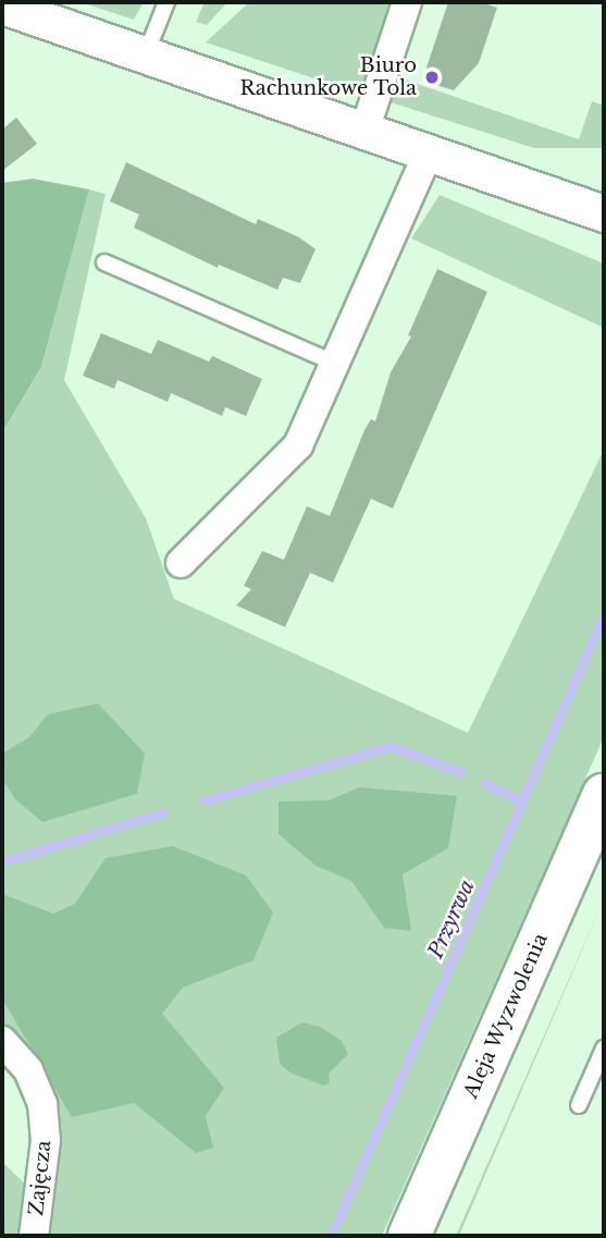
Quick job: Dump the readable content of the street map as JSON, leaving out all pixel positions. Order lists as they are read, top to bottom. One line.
{"streets":{"main road":["Aleja Wyzwolenia"],"street":["Zajęcza"]},"water":["Przyrwa"],"places":["Biuro Rachunkowe Tola"]}
